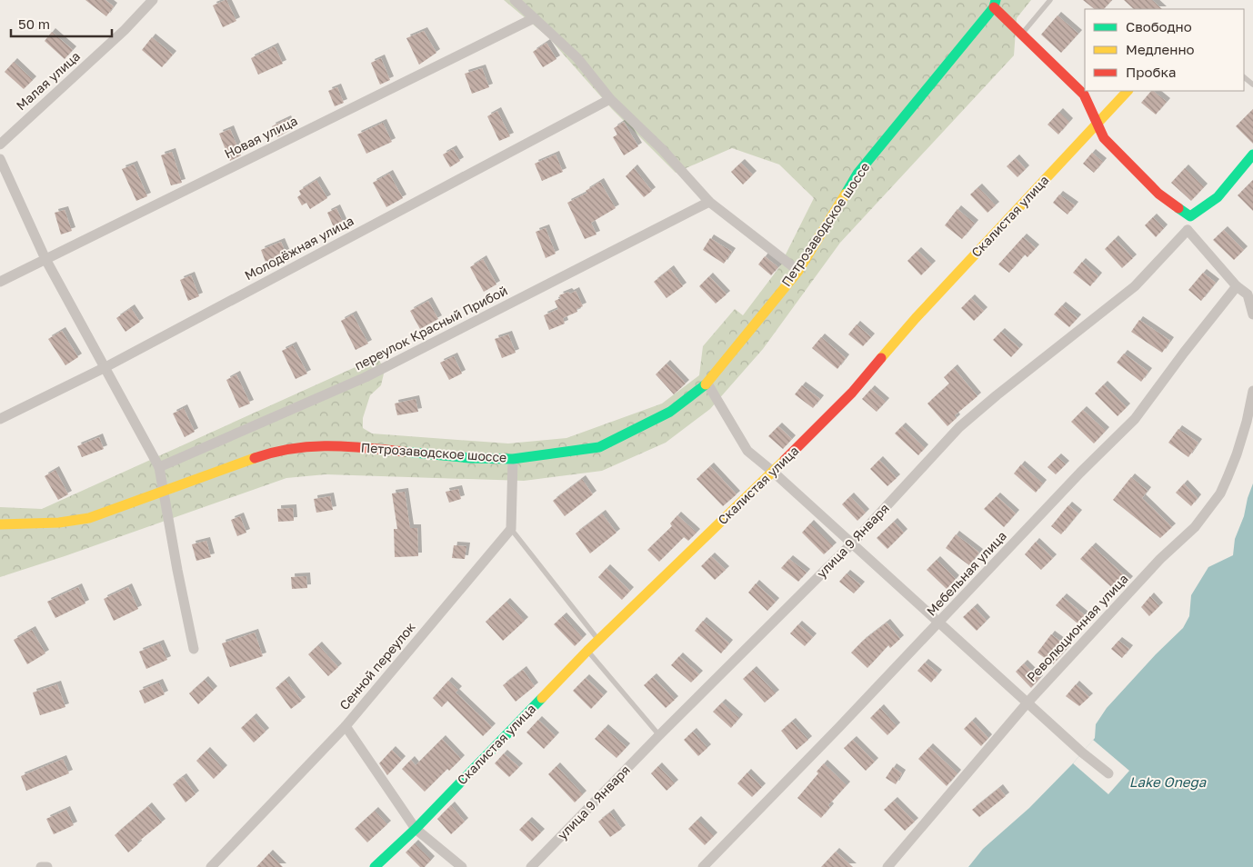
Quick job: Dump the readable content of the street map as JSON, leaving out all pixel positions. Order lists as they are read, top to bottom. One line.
{"streets":{"street":["Малая улица","Новая улица","Скалистая улица","Петрозаводское шоссе","Молодёжная улица","переулок Красный Прибой","улица 9 Января","Мебельная улица","Революционная улица","Сенной переулок"]},"water":["Lake Onega"],"legend":["Свободно","Медленно","Пробка"],"scale_bar":"50 m"}
